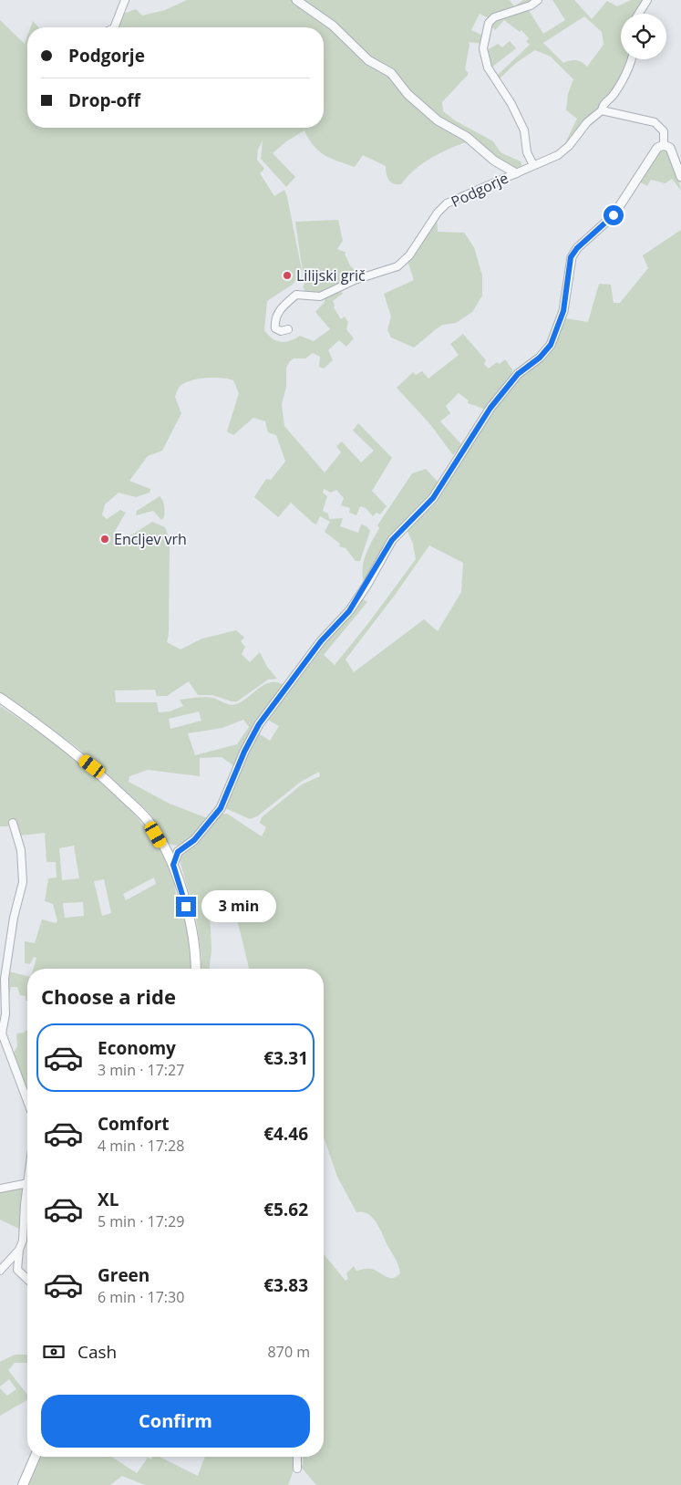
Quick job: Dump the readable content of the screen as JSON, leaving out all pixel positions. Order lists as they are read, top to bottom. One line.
{"streets":{"street":["Podgorje"]},"places":["Lilijski grič","Encljev vrh"],"page":{"banner":["Podgorje","Drop-off"],"bubble":"3 min","heading":"Choose a ride","list":[{"name":"Economy","note":"3 min · 17:27","value":"€3.31"},{"name":"Comfort","note":"4 min · 17:28","value":"€4.46"},{"name":"XL","note":"5 min · 17:29","value":"€5.62"},{"name":"Green","note":"6 min · 17:30","value":"€3.83"}],"pay":["Cash","870 m"],"buttons":"Confirm"}}
